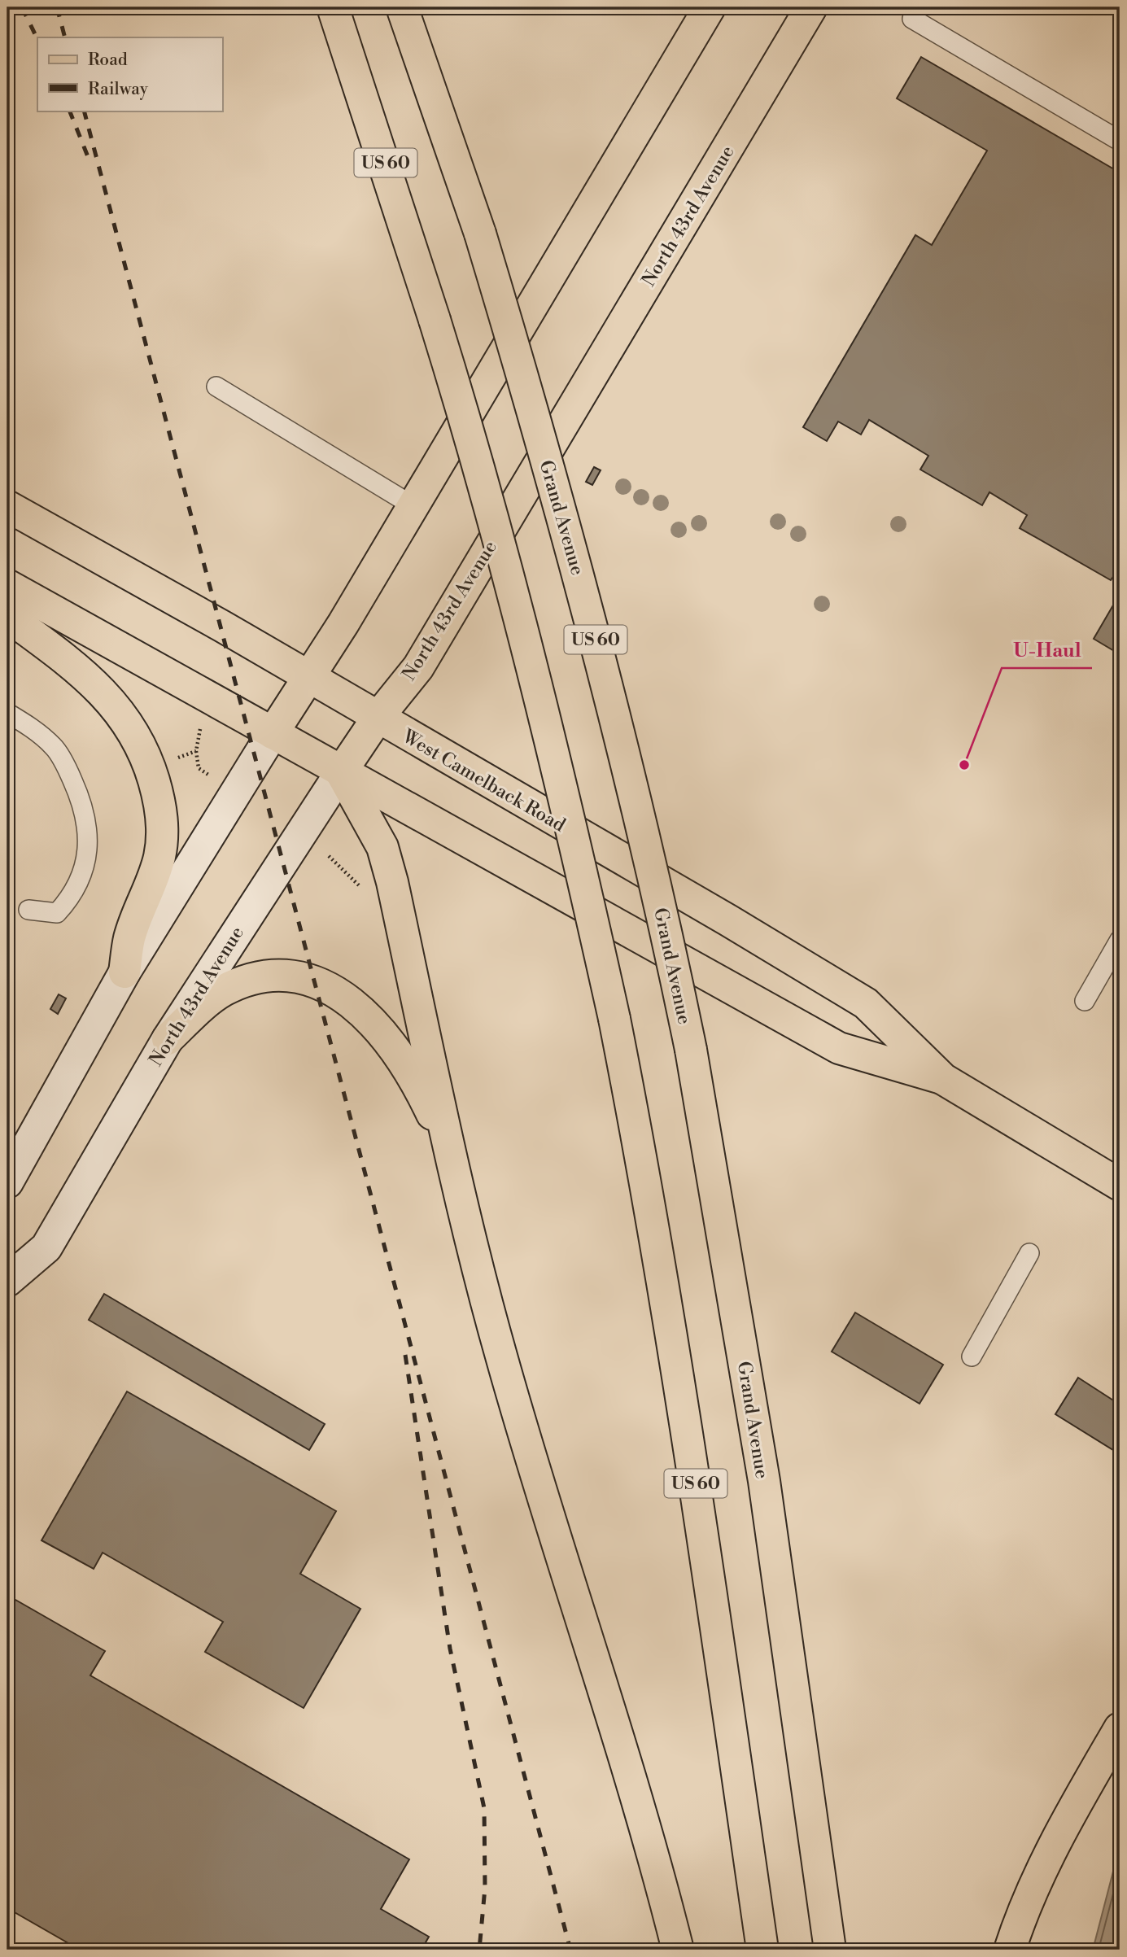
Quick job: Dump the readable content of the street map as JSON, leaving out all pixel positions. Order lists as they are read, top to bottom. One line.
{"streets":{"main road":["US 60","North 43rd Avenue","Grand Avenue","West Camelback Road"]},"crossings":[["North 43rd Avenue","West Camelback Road"]],"places":["U-Haul"],"legend":["Road","Railway"]}
